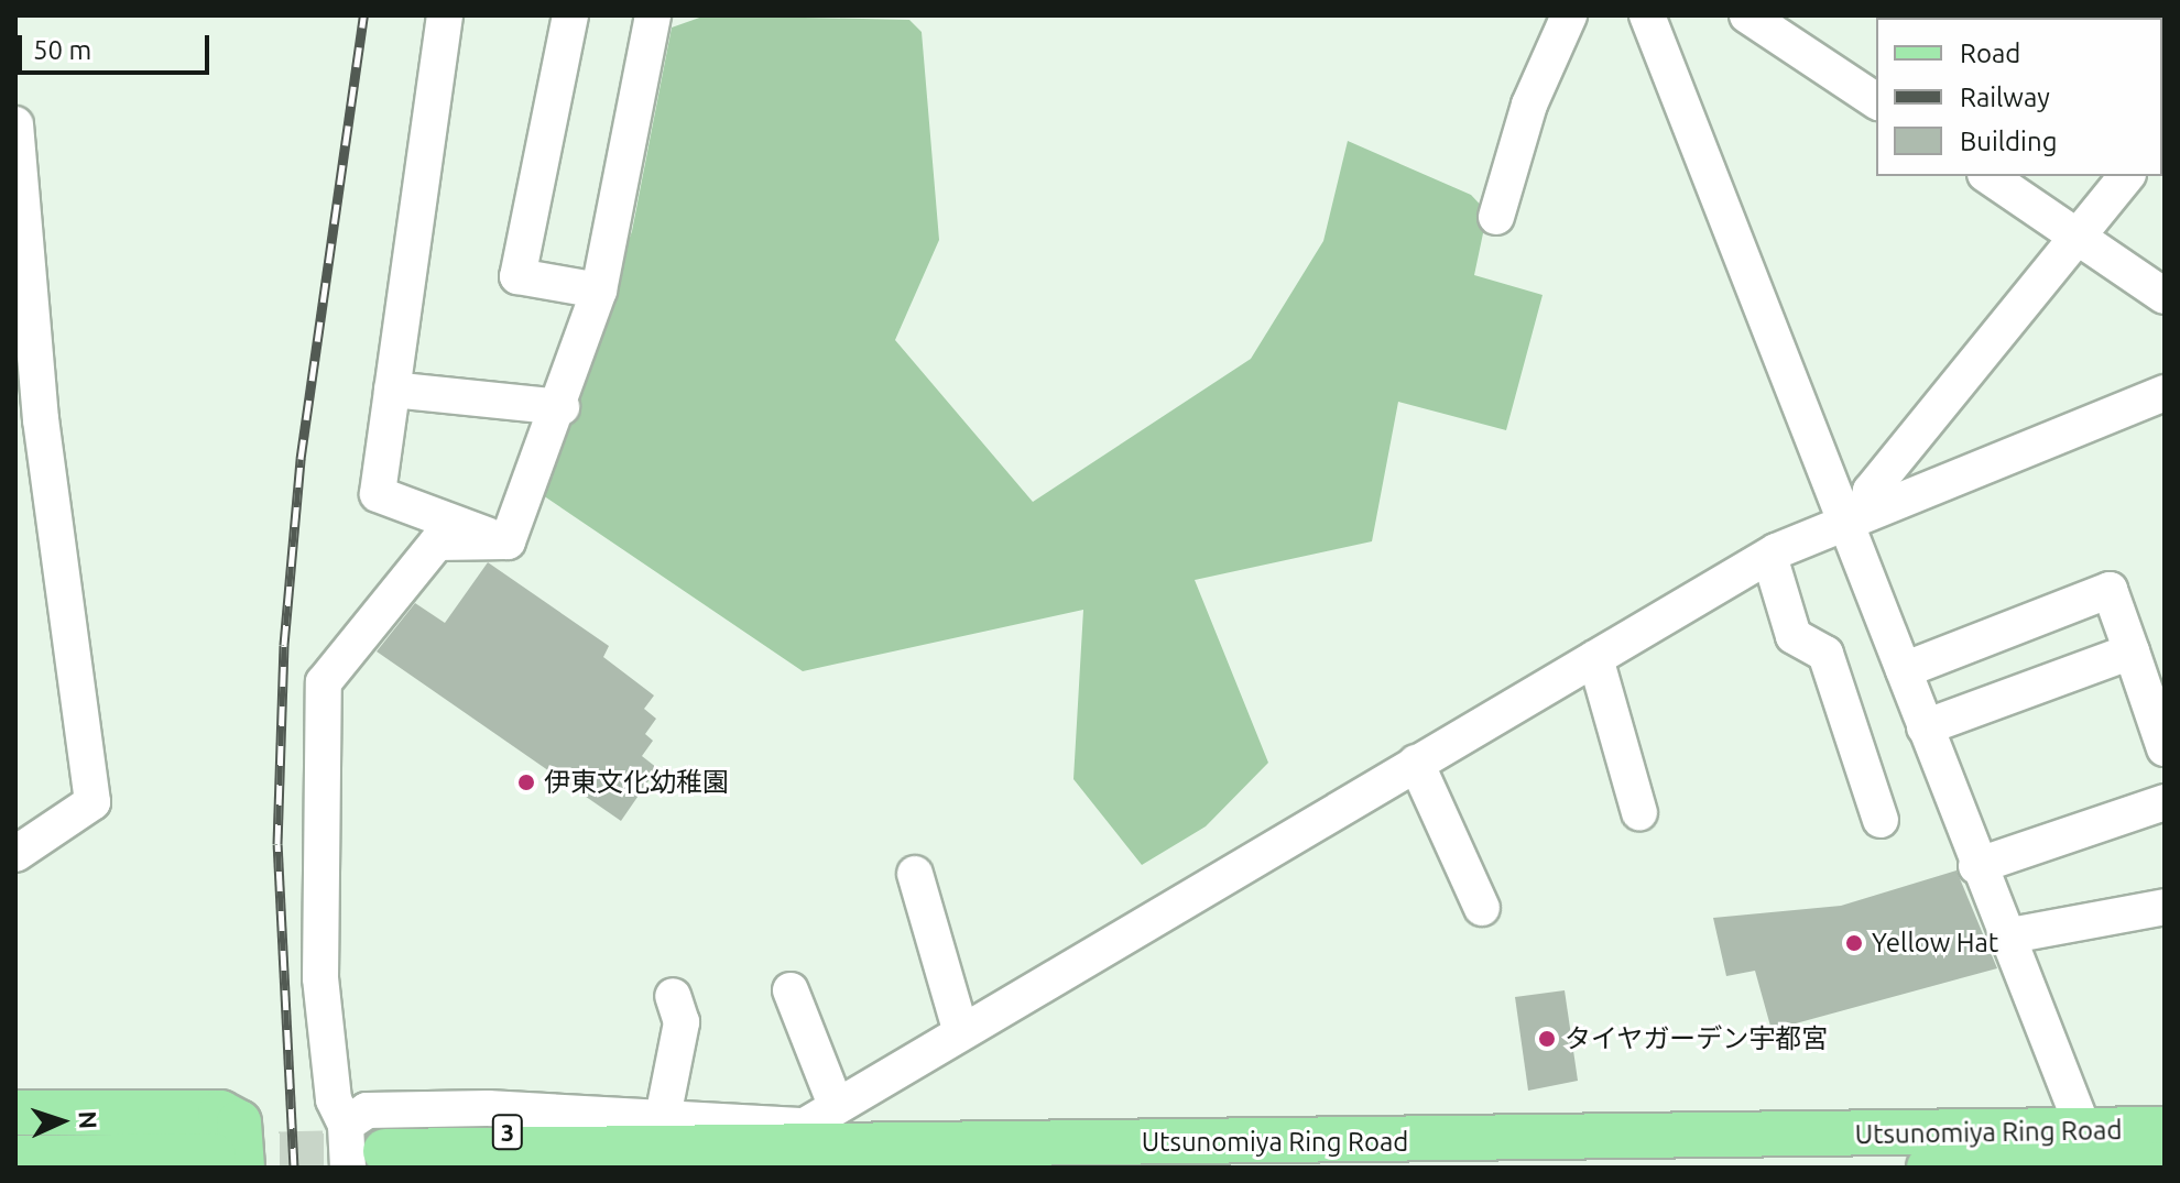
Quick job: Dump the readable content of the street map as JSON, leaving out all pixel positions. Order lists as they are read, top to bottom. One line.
{"streets":{"main road":["3","Utsunomiya Ring Road"]},"places":["伊東文化幼稚園","Yellow Hat","タイヤガーデン宇都宮"],"legend":["Road","Railway","Building"],"scale_bar":"50 m","north":"right"}
